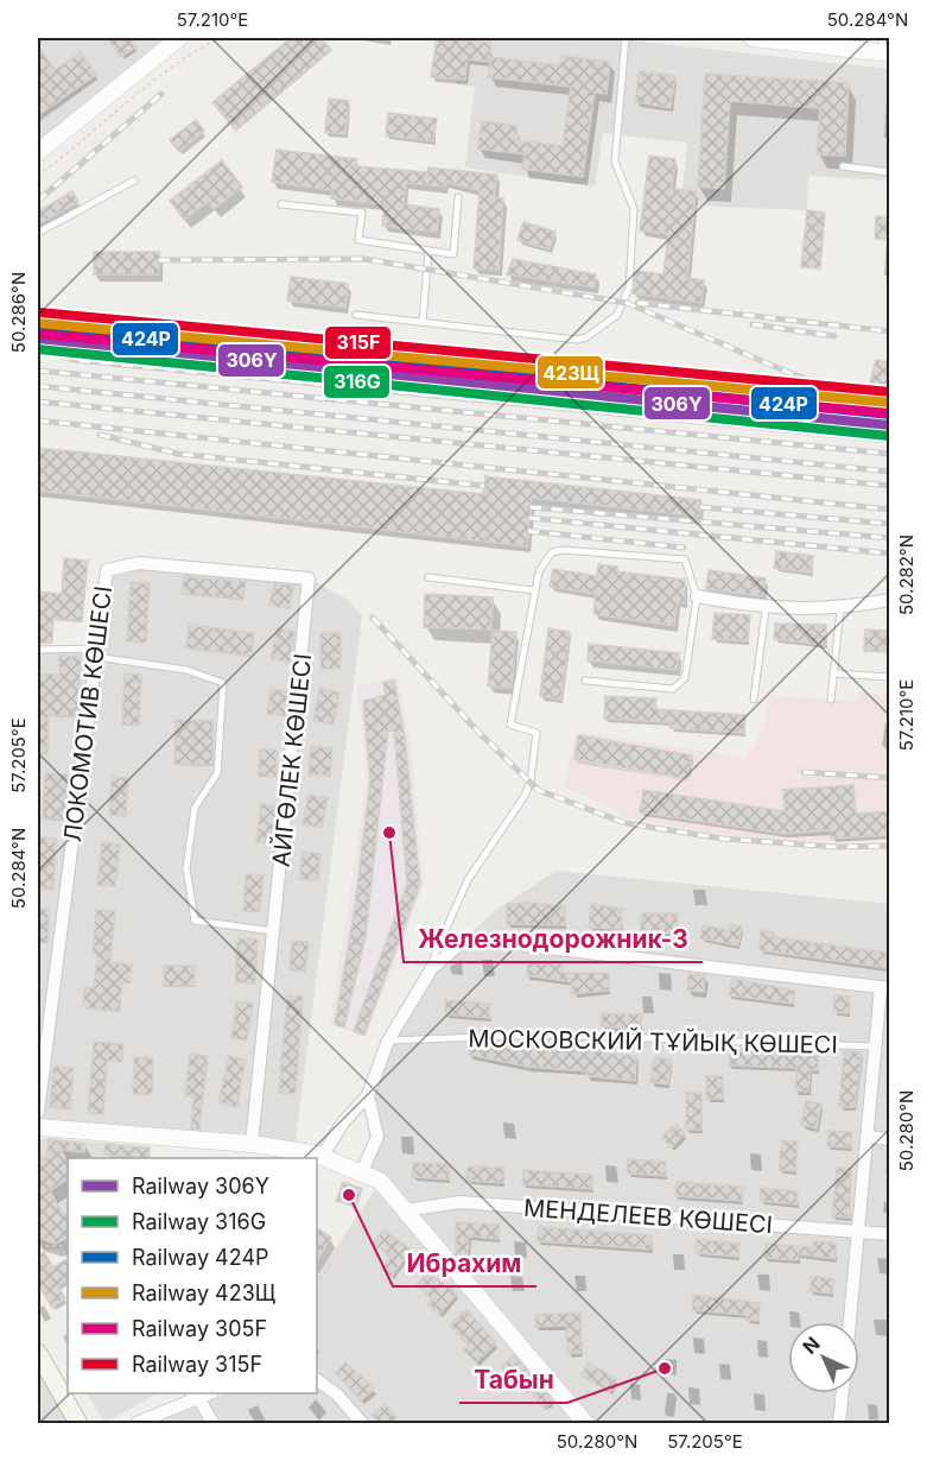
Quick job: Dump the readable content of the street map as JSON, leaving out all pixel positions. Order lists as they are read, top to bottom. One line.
{"streets":{"street":["ЛОКОМОТИВ КӨШЕСІ","АЙГӨЛЕК КӨШЕСІ","МЕНДЕЛЕЕВ КӨШЕСІ"],"lane":["МОСКОВСКИЙ ТҰЙЫҚ КӨШЕСІ"]},"crossings":[["ЛОКОМОТИВ КӨШЕСІ","АЙГӨЛЕК КӨШЕСІ"]],"places":["Железнодорожник-3","Ибрахим","Табын"],"lines":["rail line 315F","rail line 423Щ","rail line 424Р","rail line 305F","rail line 306Y","rail line 316G"],"legend":["Railway 306Y","Railway 316G","Railway 424Р","Railway 423Щ","Railway 305F","Railway 315F"],"north":"top left","coordinates":["57.210°E","50.284°N","50.286°N","50.282°N","57.205°E","50.280°N"]}
